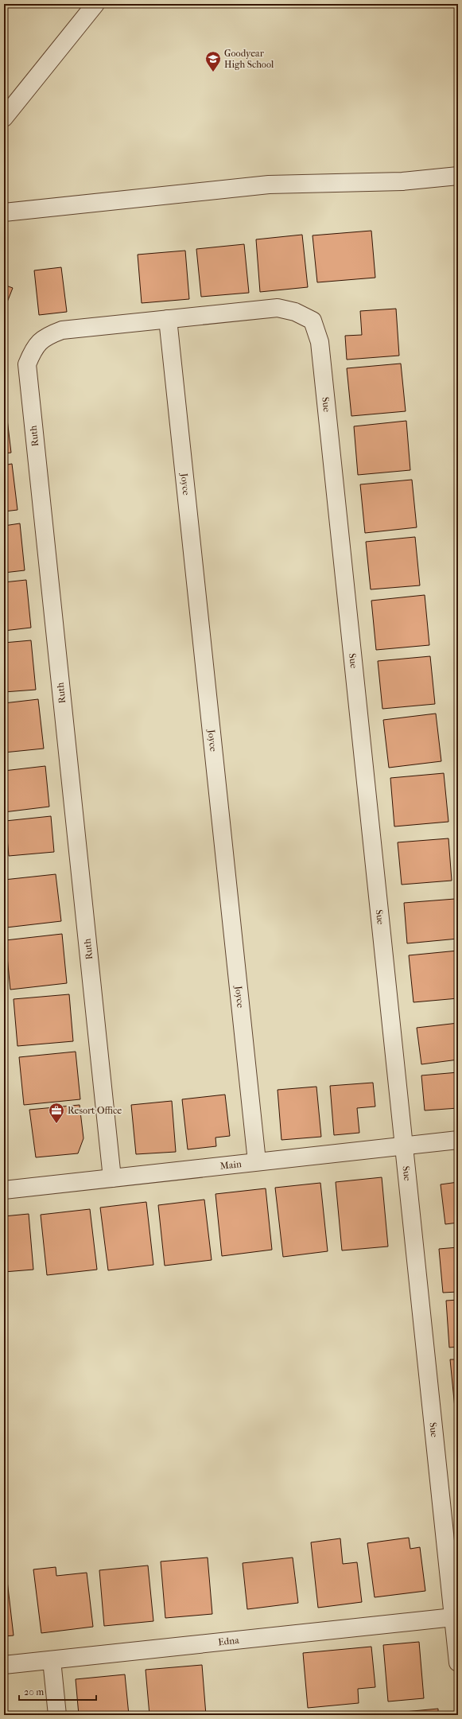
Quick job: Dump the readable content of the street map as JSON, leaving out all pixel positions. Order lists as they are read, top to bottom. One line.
{"streets":{"street":["Sue","Ruth","Joyce","Main","Edna"]},"crossings":[["Sue","Ruth"],["Sue","Joyce"],["Sue","Main"],["Sue","Edna"],["Ruth","Joyce"],["Ruth","Main"],["Joyce","Main"]],"places":{"school or university":["Goodyear High School"],"office":["Resort Office"]},"scale_bar":"20 m"}
